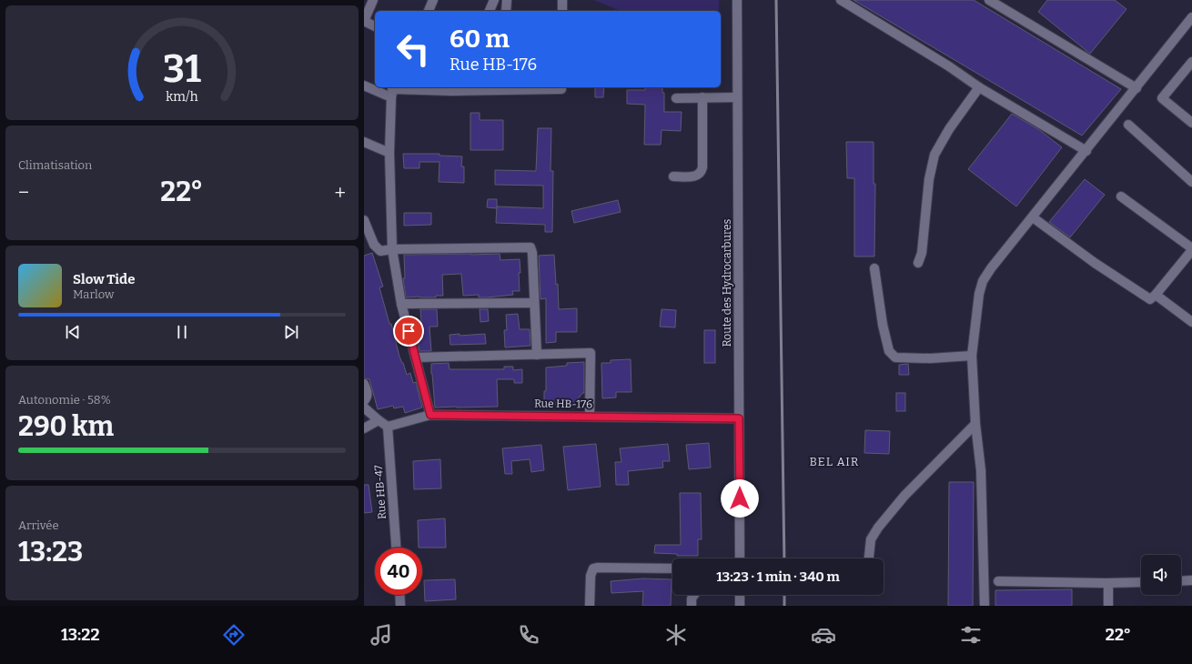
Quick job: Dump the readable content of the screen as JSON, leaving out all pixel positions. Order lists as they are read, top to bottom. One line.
{"streets":{"street":["Route des Hydrocarbures","Rue HB-176","Rue HB-47"]},"crossings":[["Route des Hydrocarbures","Rue HB-176"],["Rue HB-176","Rue HB-47"]],"districts":["BEL AIR"],"page":{"turn":["60 m","Rue HB-176"],"tile":["Climatisation",["Autonomie · 58%","290 km"],["Arrivée","13:23"]],"heat":["−","22°","+"],"song":["Slow Tide","Marlow"],"limit":"40","trip":"13:23 · 1 min · 340 m","tabs":["13:22","22°"],"gauge":["31","km/h"]}}
